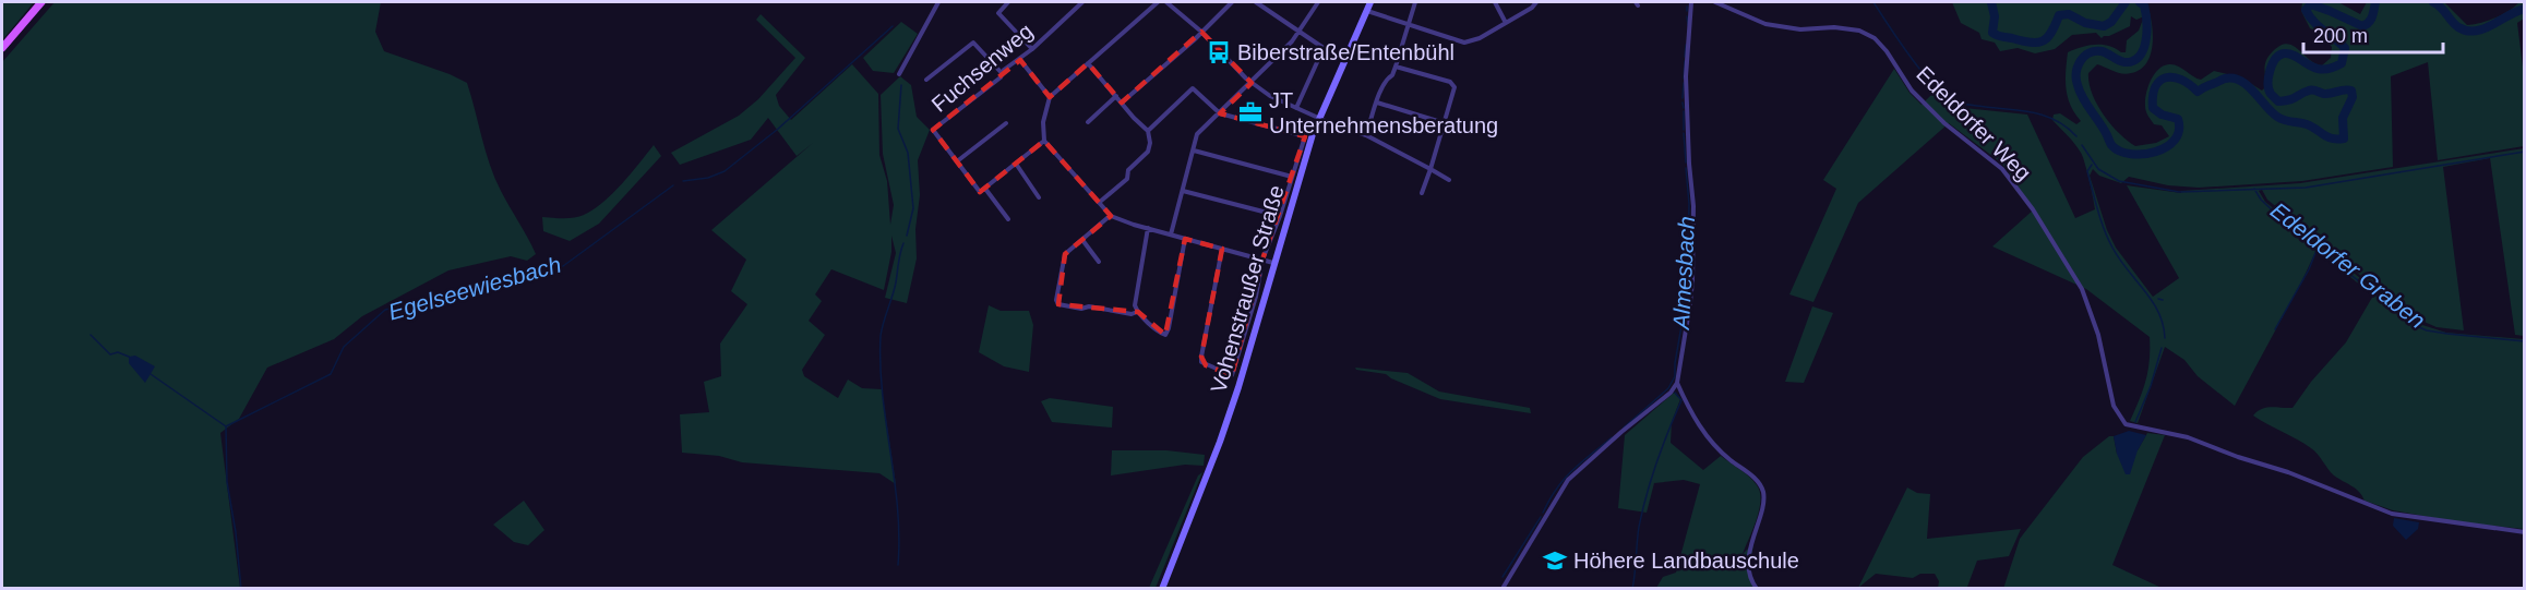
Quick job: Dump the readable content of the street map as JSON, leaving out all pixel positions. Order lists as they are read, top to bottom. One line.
{"streets":{"main road":["Vohenstraußer Straße"],"street":["Fuchsenweg","Edeldorfer Weg"]},"water":["Edeldorfer Graben","Almesbach","Egelseewiesbach"],"places":{"bus stop":["Biberstraße/Entenbühl"],"office":["JT Unternehmensberatung"],"school or university":["Höhere Landbauschule"]},"scale_bar":"200 m"}
